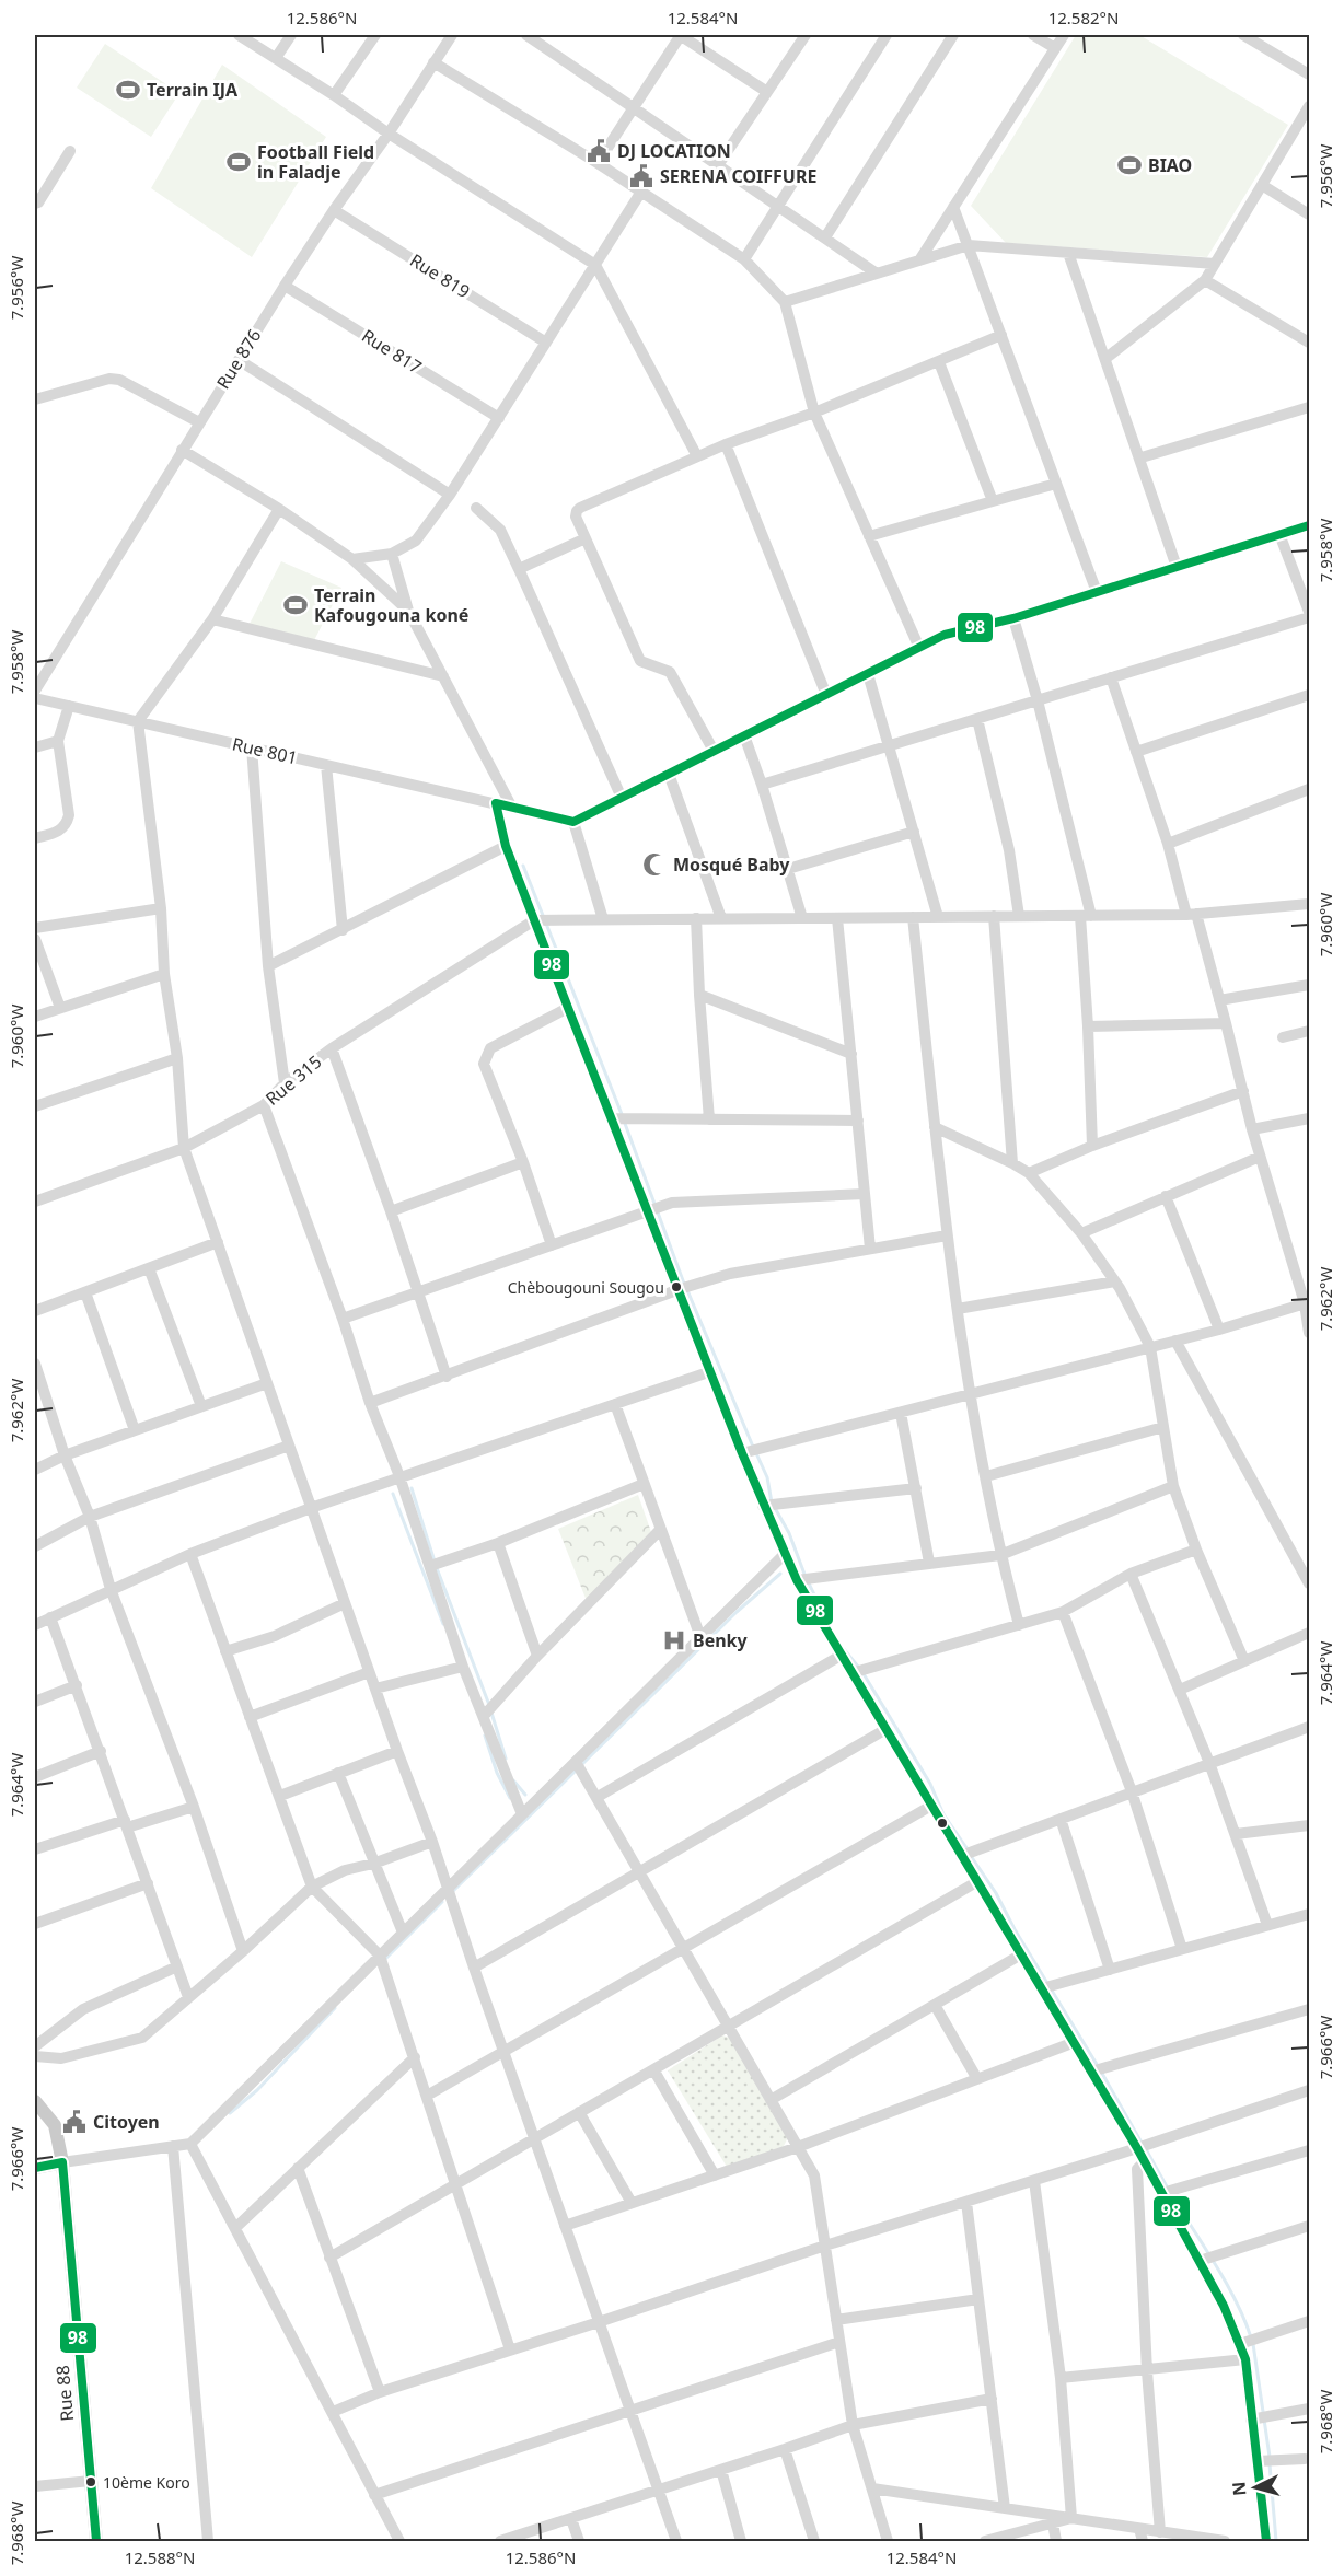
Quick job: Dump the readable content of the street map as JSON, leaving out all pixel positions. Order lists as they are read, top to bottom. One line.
{"streets":{"main road":["Rue 88"],"street":["Rue 819","Rue 817","Rue 876","Rue 801","Rue 315"]},"crossings":[["Rue 819","Rue 876"],["Rue 817","Rue 876"]],"places":{"sports":["Terrain IJA","Football Field in Faladje","BIAO","Terrain Kafougouna koné"],"public building":["DJ LOCATION","SERENA COIFFURE","Citoyen"],"mosque":["Mosqué Baby"],"other":["Chèbougouni Sougou","10ème Koro"],"hospital":["Benky"]},"lines":["transit line 98"],"north":"left","coordinates":["12.586°N","12.584°N","12.582°N","7.956°W","7.958°W","7.960°W","7.962°W","7.964°W","7.966°W","7.968°W","12.588°N"]}
